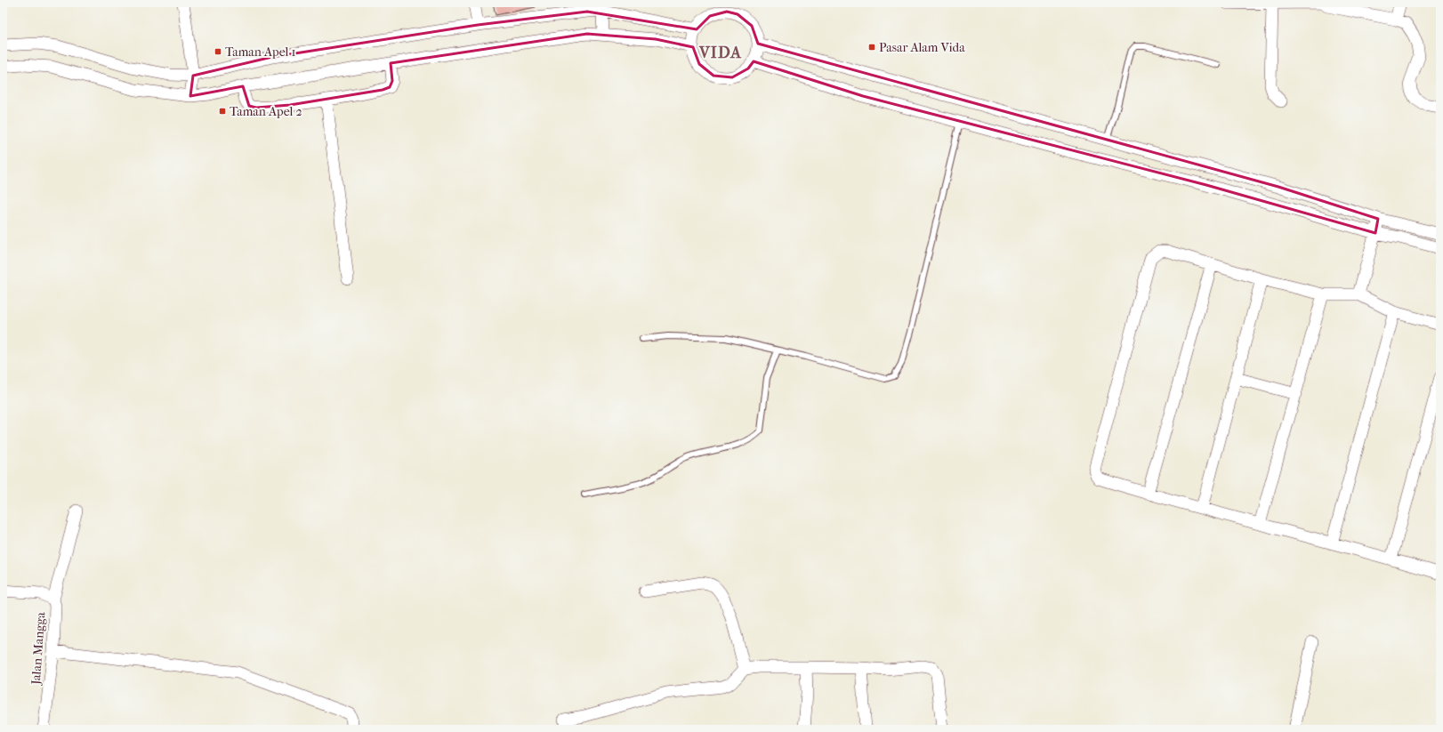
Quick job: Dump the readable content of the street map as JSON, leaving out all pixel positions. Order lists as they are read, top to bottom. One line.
{"streets":{"street":["Jalan Mangga"]},"districts":["VIDA"],"places":{"transit":["Pasar Alam Vida","Taman Apel 1","Taman Apel 2"]}}
